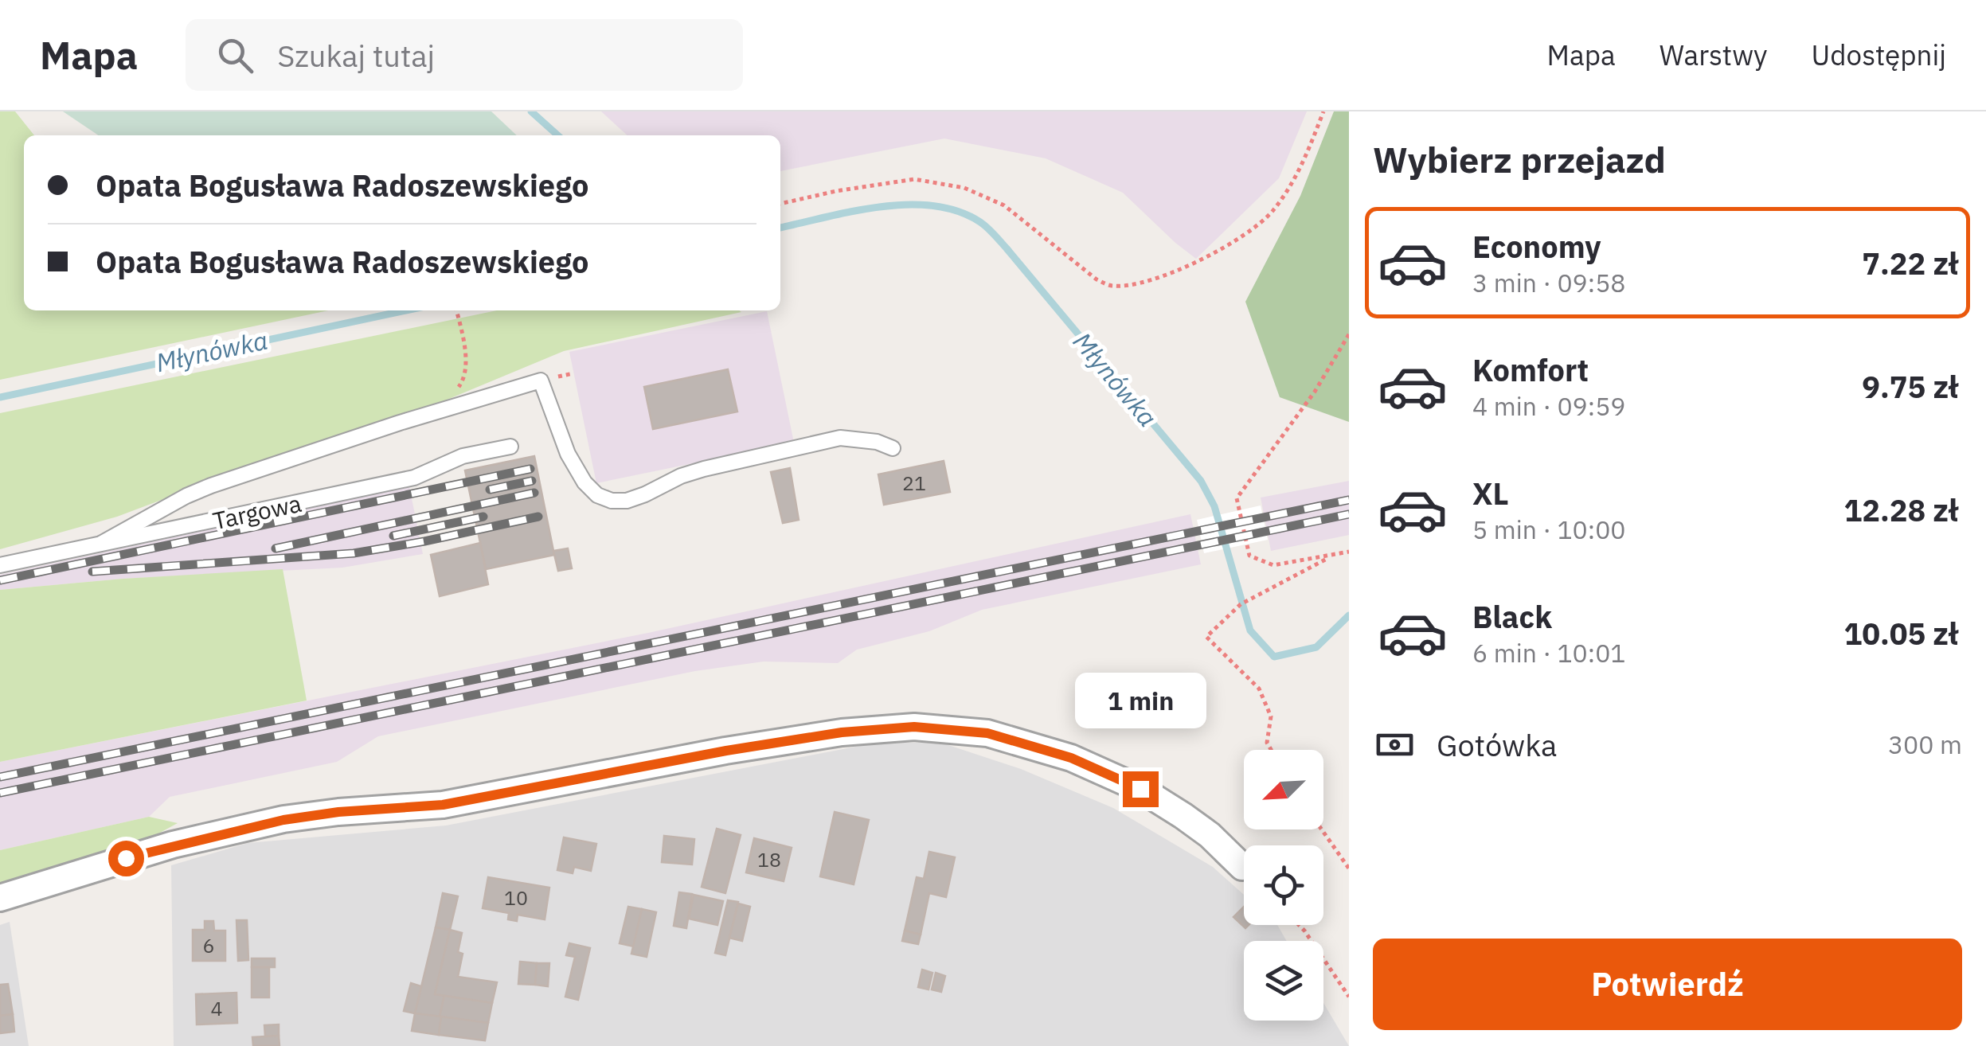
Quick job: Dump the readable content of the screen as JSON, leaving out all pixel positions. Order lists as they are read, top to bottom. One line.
{"streets":{"lane":["Targowa"]},"water":["Młynówka"],"house_numbers":["21","18","10","6","4"],"north":"bottom left","page":{"header":"Mapa","search":"Szukaj tutaj","nav":["Mapa","Warstwy","Udostępnij"],"heading":"Wybierz przejazd","banner":["Opata Bogusława Radoszewskiego","Opata Bogusława Radoszewskiego"],"list":[{"name":"Economy","note":"3 min · 09:58","value":"7.22 zł"},{"name":"Komfort","note":"4 min · 09:59","value":"9.75 zł"},{"name":"XL","note":"5 min · 10:00","value":"12.28 zł"},{"name":"Black","note":"6 min · 10:01","value":"10.05 zł"}],"bubble":"1 min","pay":["Gotówka","300 m"],"buttons":"Potwierdź"}}
